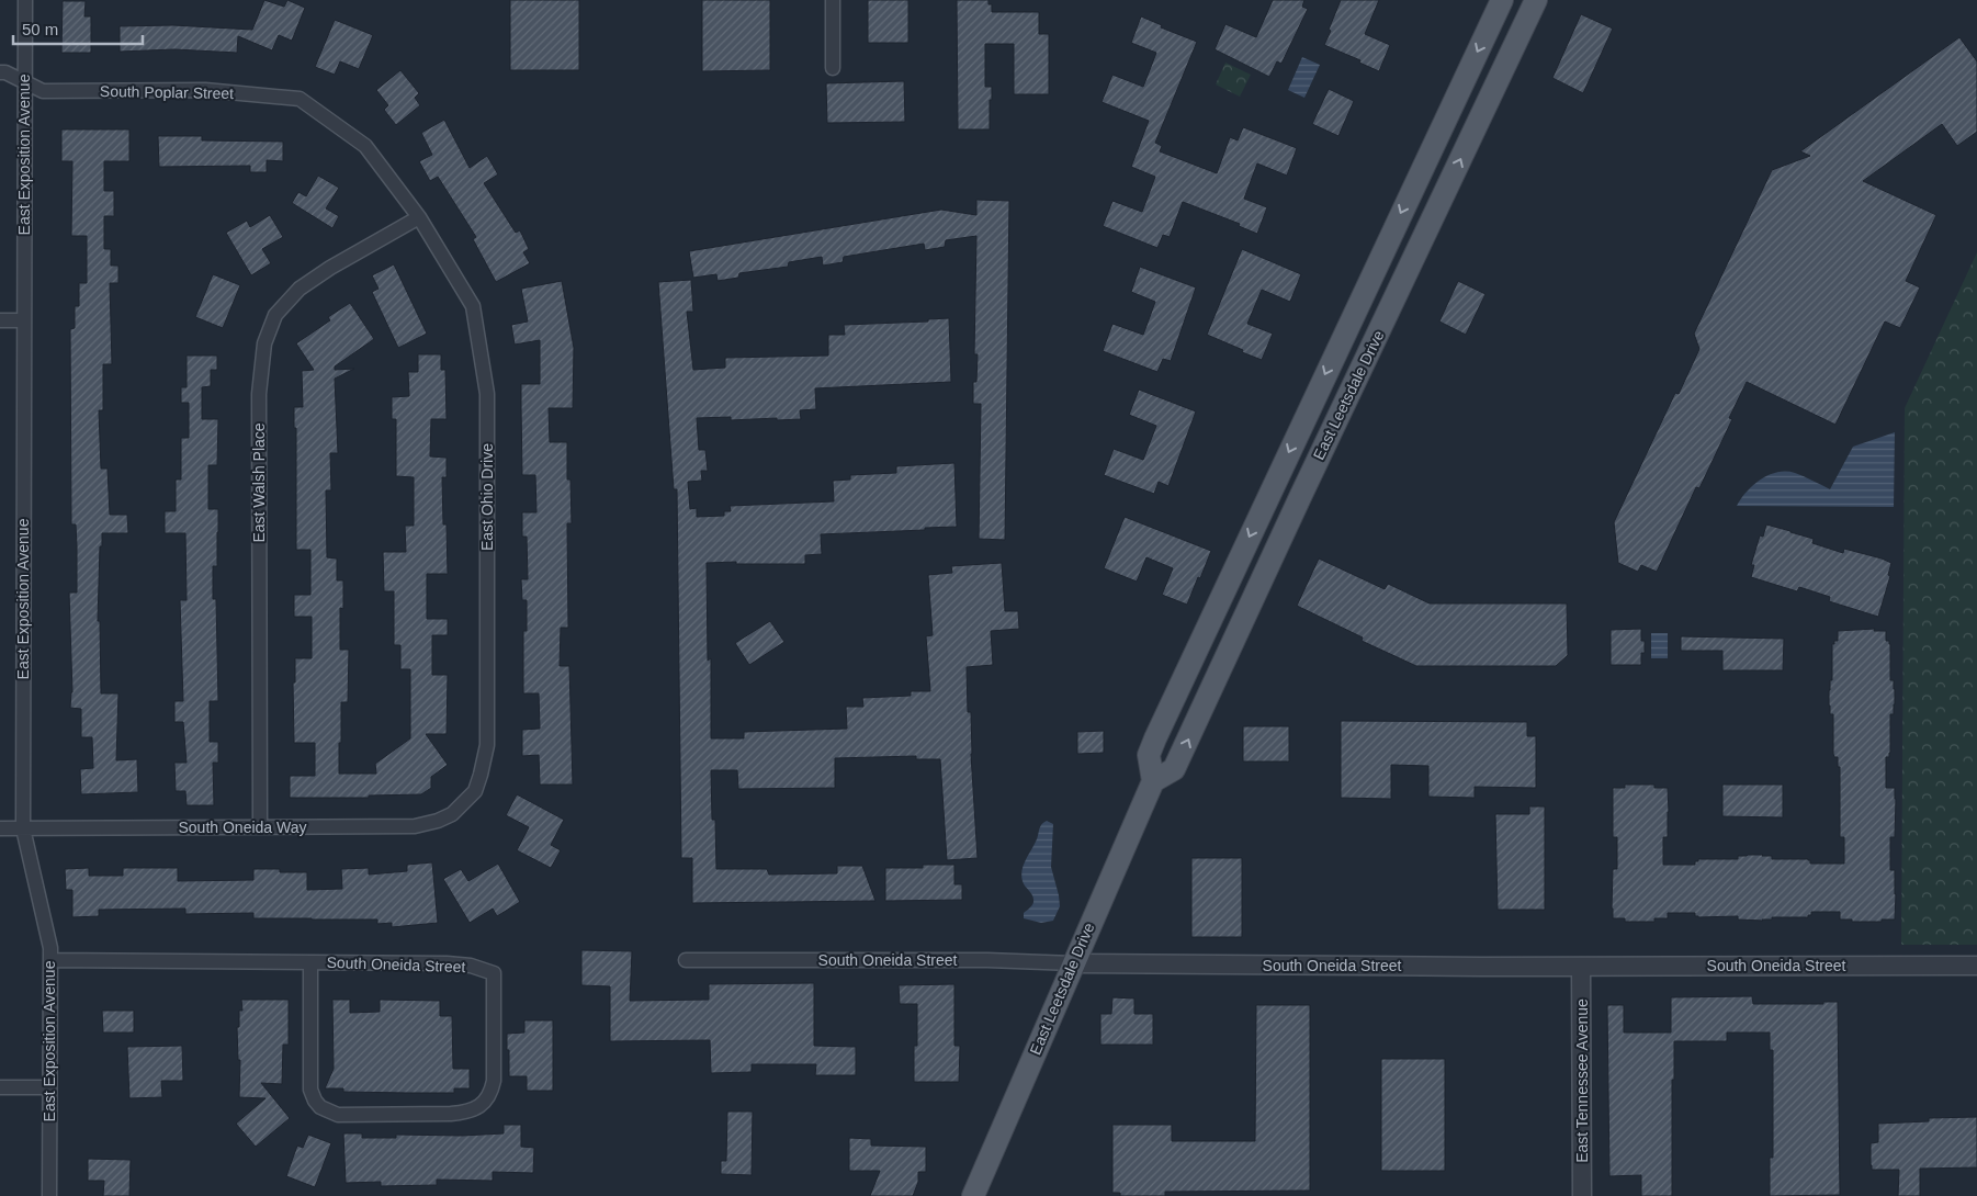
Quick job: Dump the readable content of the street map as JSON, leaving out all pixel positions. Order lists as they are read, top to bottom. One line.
{"streets":{"main road":["East Leetsdale Drive"],"street":["South Poplar Street","East Exposition Avenue","East Walsh Place","East Ohio Drive","South Oneida Way","South Oneida Street","East Tennessee Avenue"]},"crossings":[["South Poplar Street","East Exposition Avenue"],["South Poplar Street","East Walsh Place"],["South Poplar Street","East Ohio Drive"],["East Exposition Avenue","South Oneida Way"],["East Exposition Avenue","South Oneida Street"],["East Leetsdale Drive","South Oneida Street"],["East Walsh Place","East Ohio Drive"],["East Walsh Place","South Oneida Way"],["East Ohio Drive","South Oneida Way"],["South Oneida Street","East Tennessee Avenue"]],"scale_bar":"50 m"}
